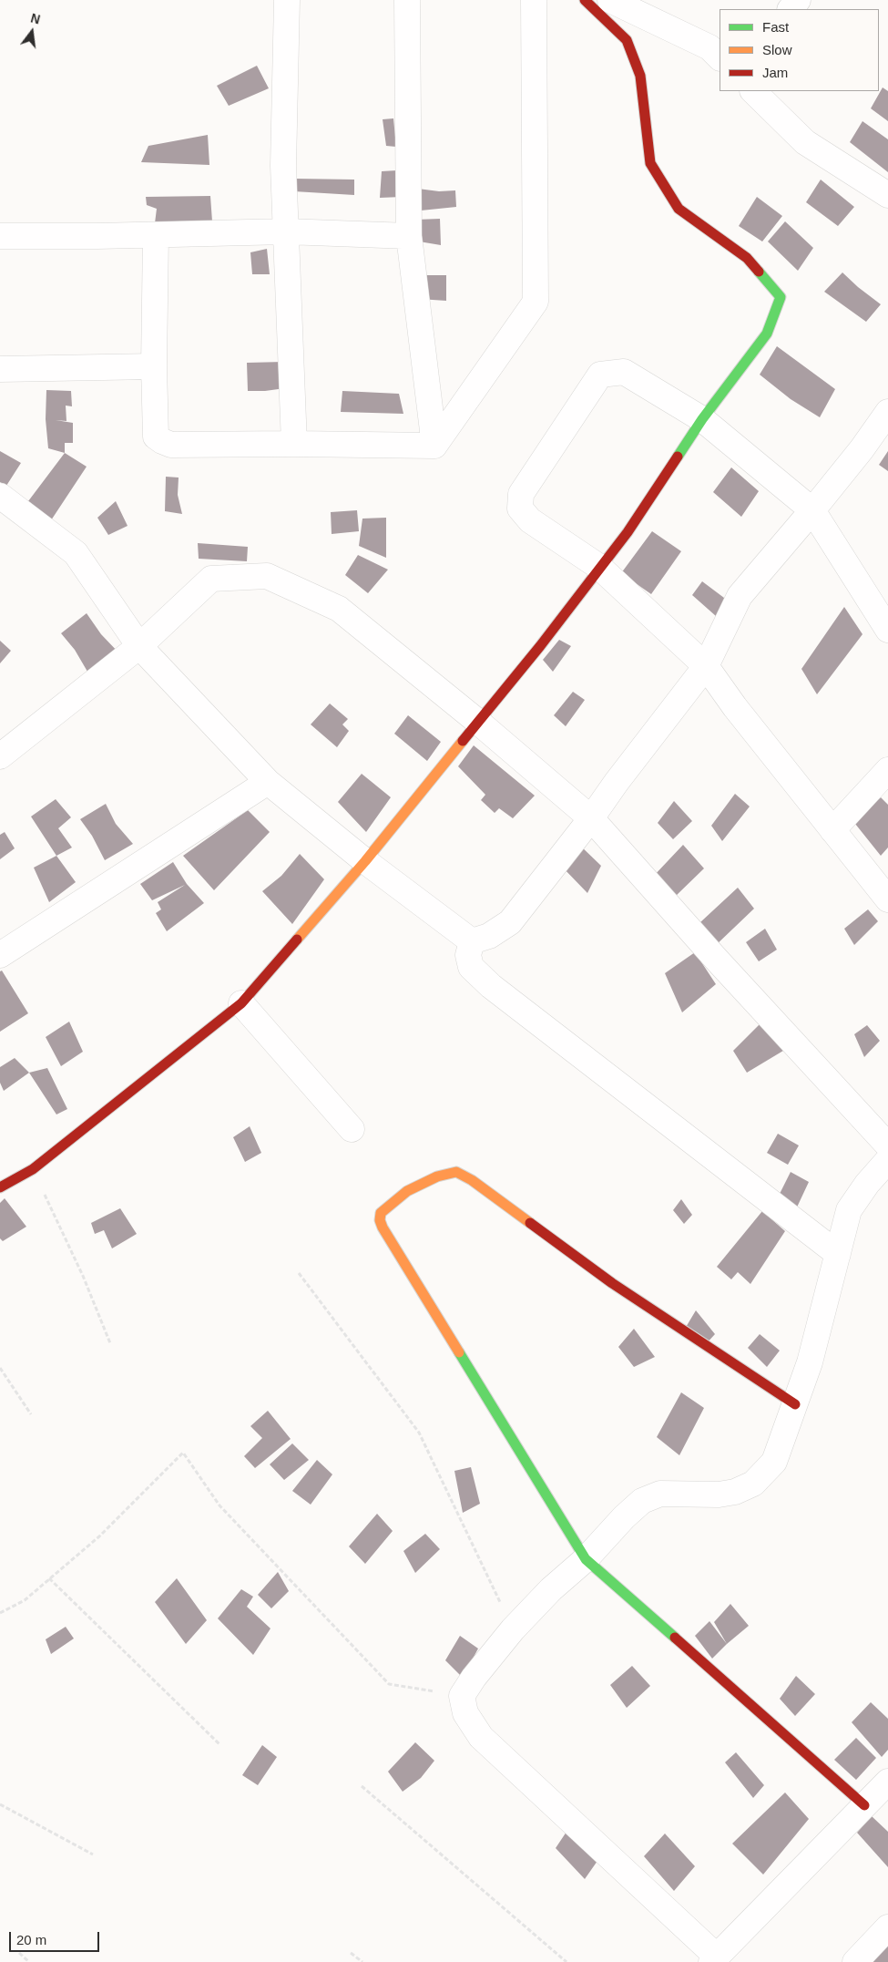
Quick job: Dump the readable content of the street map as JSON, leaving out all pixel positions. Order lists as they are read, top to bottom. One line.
{"legend":["Fast","Slow","Jam"],"scale_bar":"20 m","north":"top"}
